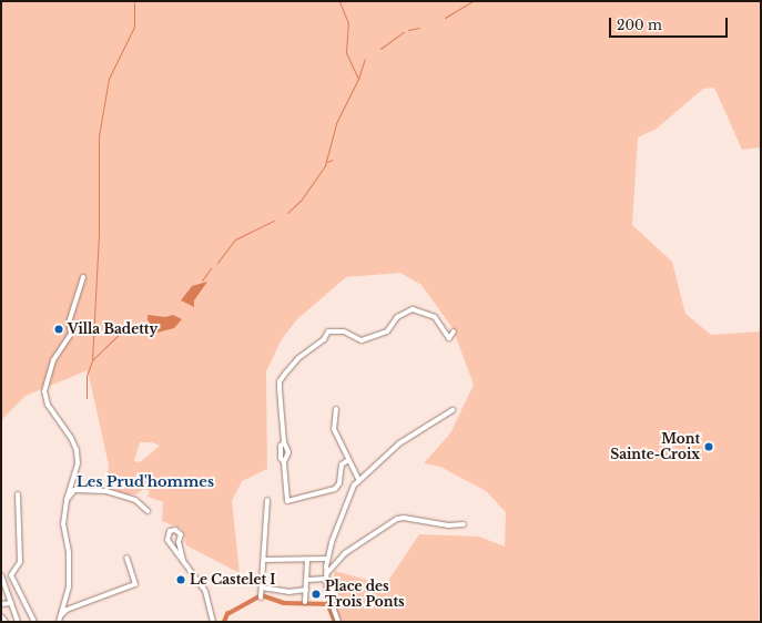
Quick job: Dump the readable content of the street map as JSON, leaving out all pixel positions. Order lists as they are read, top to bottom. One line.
{"districts":["Les Prud'hommes"],"places":["Villa Badetty","Mont Sainte-Croix","Le Castelet I","Place des Trois Ponts"],"scale_bar":"200 m"}
